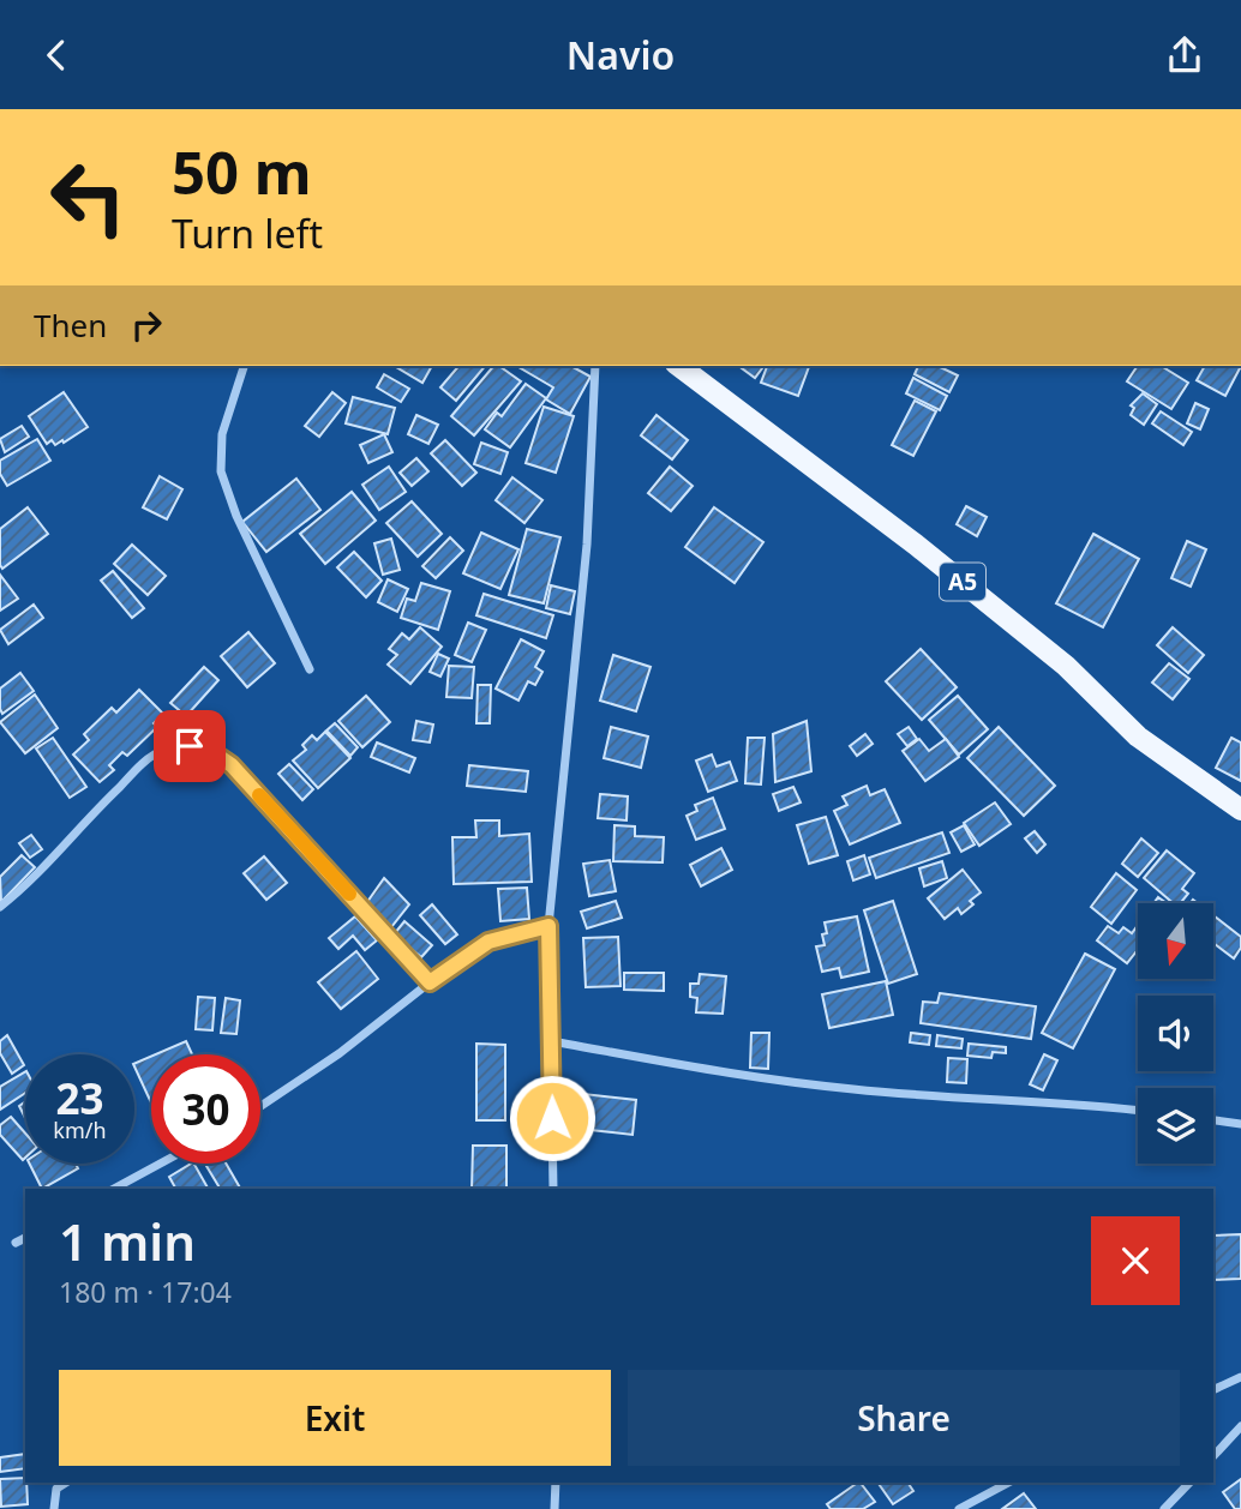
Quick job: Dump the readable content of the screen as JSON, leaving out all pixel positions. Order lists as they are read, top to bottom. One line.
{"streets":{"main road":["A5"]},"north":"bottom","page":{"header":"Navio","turn":["50 m","Turn left"],"then":"Then","speed":"23 km/h","limit":"30","heading":["1 min","180 m · 17:04"],"buttons":["Exit","Share"]}}
